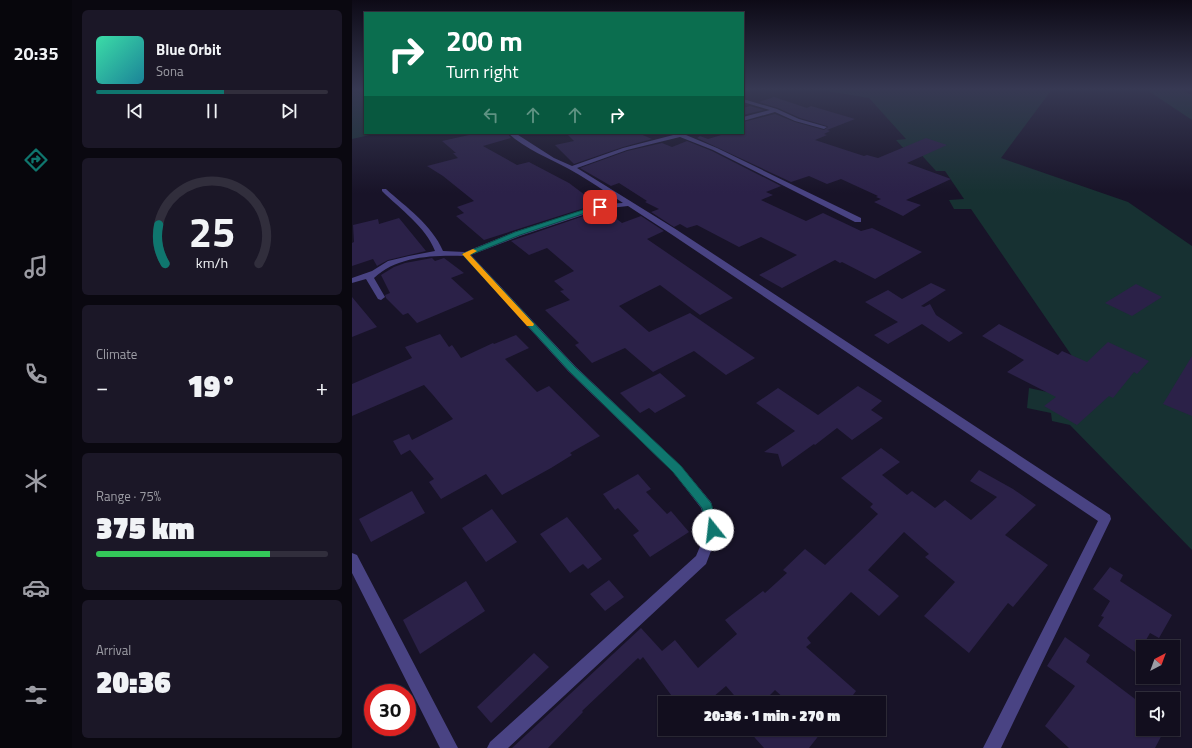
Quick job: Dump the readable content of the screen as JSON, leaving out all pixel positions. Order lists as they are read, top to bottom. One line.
{"north":"top right","page":{"tabs":"20:35","turn":["200 m","Turn right"],"song":["Blue Orbit","Sona"],"tile":["Climate",["Range · 75%","375 km"],["Arrival","20:36"]],"heat":["−","19°","+"],"limit":"30","trip":"20:36 · 1 min · 270 m","gauge":["25","km/h"]}}
